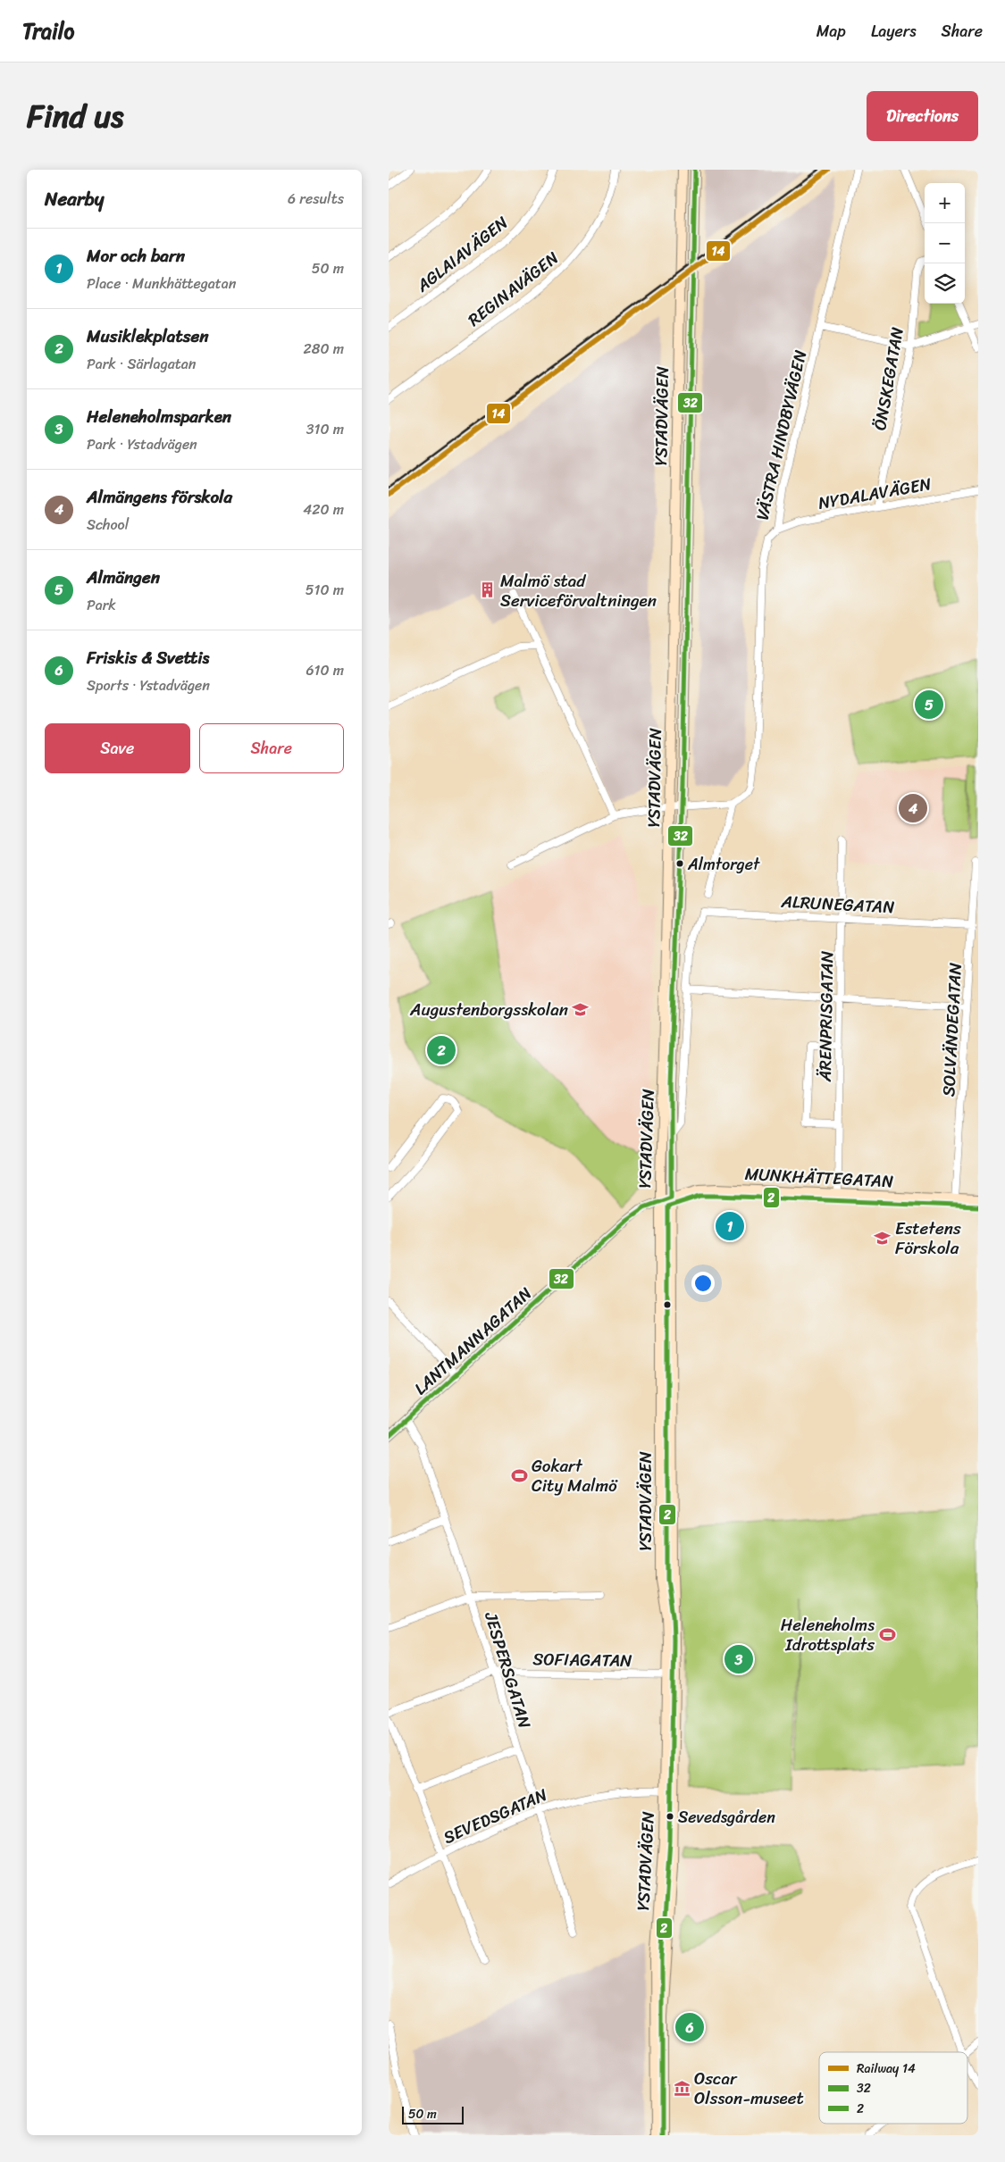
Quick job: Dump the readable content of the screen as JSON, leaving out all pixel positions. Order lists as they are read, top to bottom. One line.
{"streets":{"main road":["YSTADVÄGEN","MUNKHÄTTEGATAN"],"street":["AGLAIAVÄGEN","REGINAVÄGEN","ÖNSKEGATAN","VÄSTRA HINDBYVÄGEN","NYDALAVÄGEN","ALRUNEGATAN","ÄRENPRISGATAN","SOLVÄNDEGATAN","LANTMANNAGATAN","SOFIAGATAN","JESPERSGATAN","SEVEDSGATAN"]},"crossings":[["ÖNSKEGATAN","NYDALAVÄGEN"],["YSTADVÄGEN","ALRUNEGATAN"],["YSTADVÄGEN","MUNKHÄTTEGATAN"],["YSTADVÄGEN","LANTMANNAGATAN"],["YSTADVÄGEN","SOFIAGATAN"],["YSTADVÄGEN","SEVEDSGATAN"],["VÄSTRA HINDBYVÄGEN","NYDALAVÄGEN"],["ALRUNEGATAN","ÄRENPRISGATAN"],["ALRUNEGATAN","SOLVÄNDEGATAN"],["ÄRENPRISGATAN","MUNKHÄTTEGATAN"],["SOLVÄNDEGATAN","MUNKHÄTTEGATAN"],["MUNKHÄTTEGATAN","LANTMANNAGATAN"],["LANTMANNAGATAN","JESPERSGATAN"],["SOFIAGATAN","JESPERSGATAN"],["JESPERSGATAN","SEVEDSGATAN"]],"places":{"building":["Malmö stad Serviceförvaltningen"],"other":["Almtorget","Sevedsgården"],"school or university":["Augustenborgsskolan","Estetens Förskola"],"sports":["Gokart City Malmö","Heleneholms Idrottsplats"],"museum":["Oscar Olsson-museet"]},"lines":["rail line 14","transit line 32","transit line 2"],"legend":["Railway 14","32","2"],"scale_bar":"50 m","page":{"header":"Trailo","nav":["Map","Layers","Share"],"title":"Find us","buttons":["Directions",["Save","Share"]],"heading":["Nearby","6 results"],"map_buttons":["+","−"],"list":[{"mark":"1","name":"Mor och barn","note":"Place · Munkhättegatan","value":"50 m"},{"mark":"2","name":"Musiklekplatsen","note":"Park · Särlagatan","value":"280 m"},{"mark":"3","name":"Heleneholmsparken","note":"Park · Ystadvägen","value":"310 m"},{"mark":"4","name":"Almängens förskola","note":"School","value":"420 m"},{"mark":"5","name":"Almängen","note":"Park","value":"510 m"},{"mark":"6","name":"Friskis & Svettis","note":"Sports · Ystadvägen","value":"610 m"}],"pins":["5","4","2","1","3","6"],"scale":"50 m"}}
